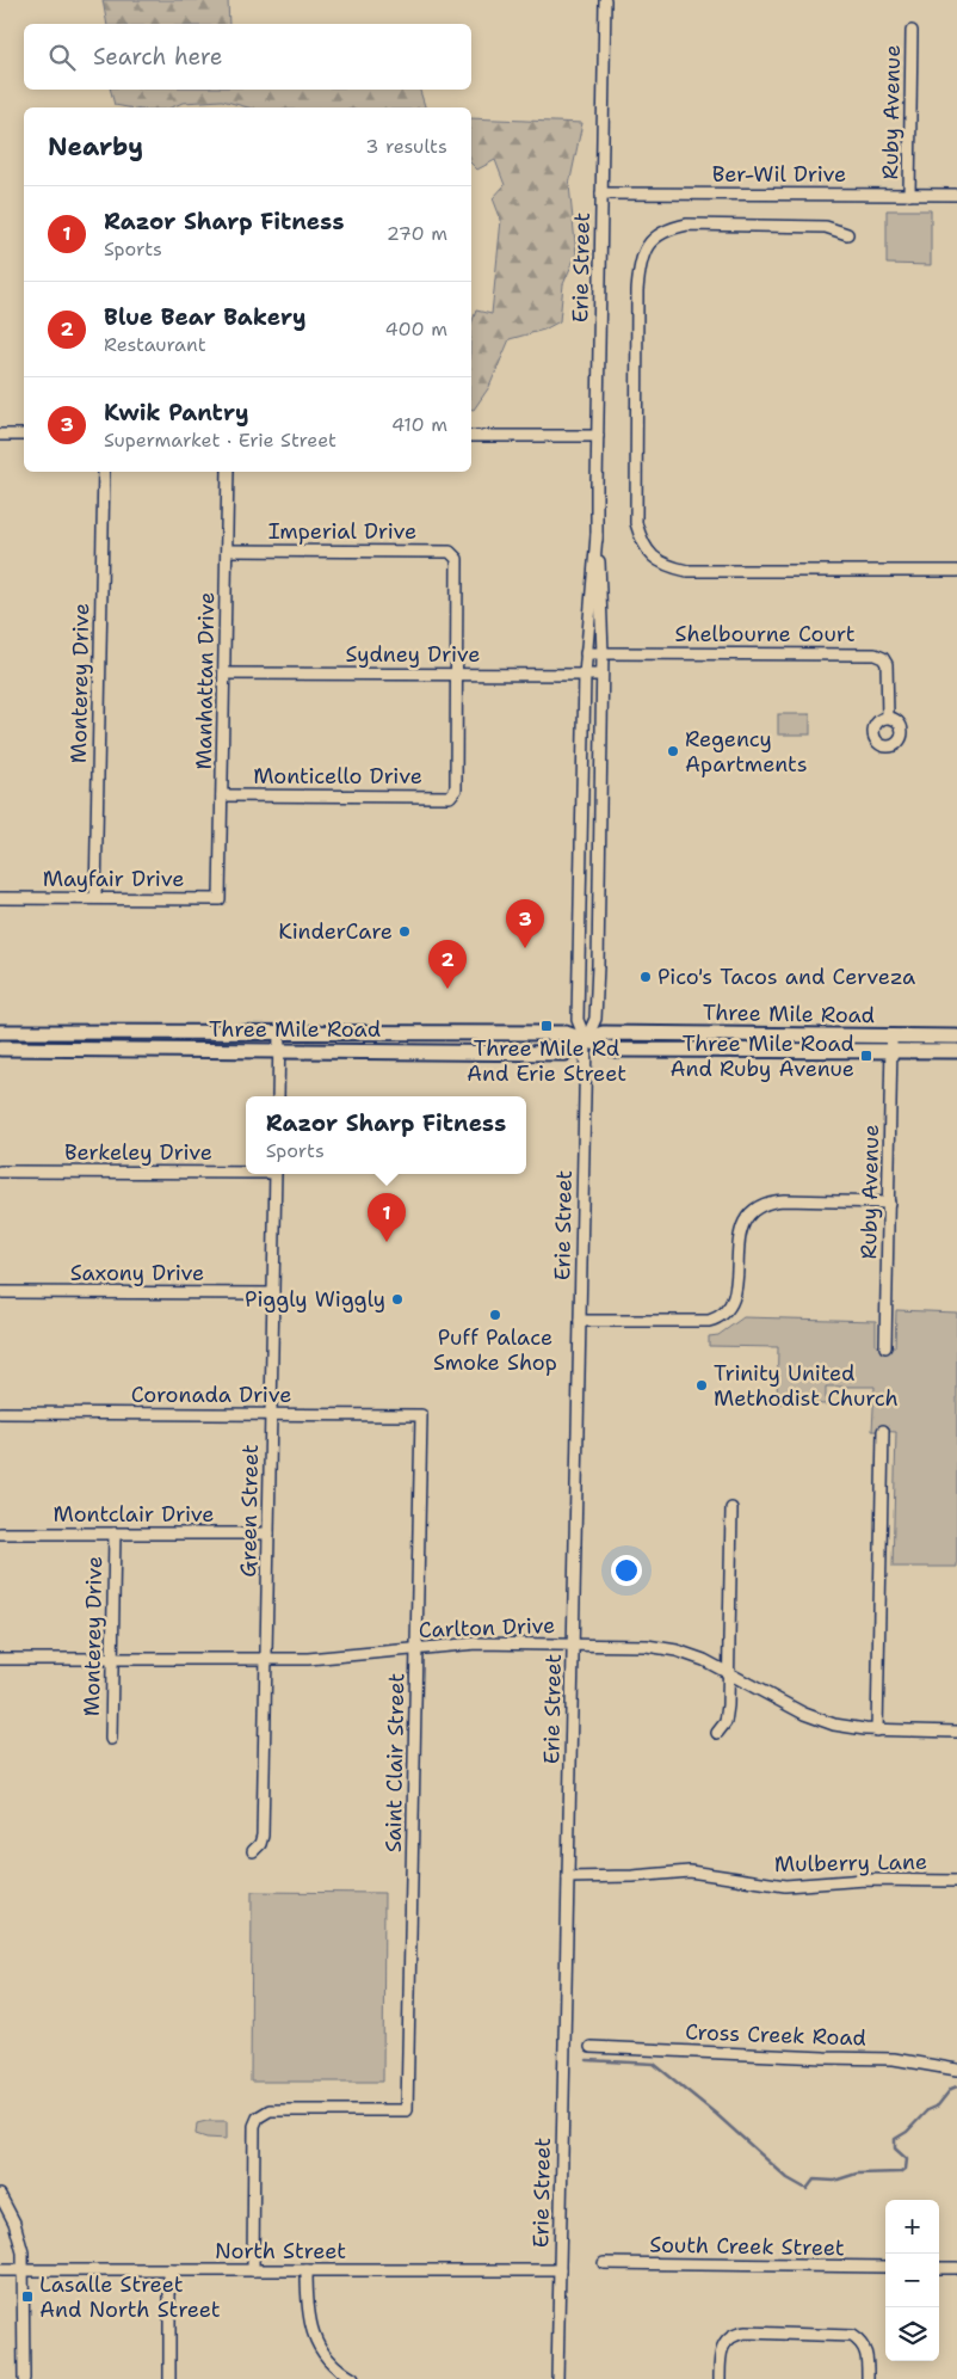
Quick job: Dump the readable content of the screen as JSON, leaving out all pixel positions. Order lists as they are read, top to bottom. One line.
{"streets":{"street":["Ruby Avenue","Ber-Wil Drive","Erie Street","Imperial Drive","Shelbourne Court","Sydney Drive","Manhattan Drive","Monterey Drive","Monticello Drive","Mayfair Drive","Three Mile Road","Berkeley Drive","Saxony Drive","Coronada Drive","Green Street","Montclair Drive","Carlton Drive","Saint Clair Street","Mulberry Lane","Cross Creek Road","South Creek Street","North Street"]},"crossings":[["Ruby Avenue","Ber-Wil Drive"],["Ruby Avenue","Three Mile Road"],["Ber-Wil Drive","Erie Street"],["Erie Street","Shelbourne Court"],["Erie Street","Sydney Drive"],["Erie Street","Three Mile Road"],["Erie Street","Carlton Drive"],["Erie Street","Mulberry Lane"],["Erie Street","North Street"],["Imperial Drive","Sydney Drive"],["Imperial Drive","Manhattan Drive"],["Imperial Drive","Monticello Drive"],["Sydney Drive","Manhattan Drive"],["Sydney Drive","Monticello Drive"],["Manhattan Drive","Monticello Drive"],["Manhattan Drive","Mayfair Drive"],["Monterey Drive","Mayfair Drive"],["Monterey Drive","Montclair Drive"],["Monterey Drive","Carlton Drive"],["Saxony Drive","Green Street"],["Coronada Drive","Green Street"],["Coronada Drive","Saint Clair Street"],["Green Street","Montclair Drive"],["Green Street","Carlton Drive"],["Carlton Drive","Saint Clair Street"],["Saint Clair Street","North Street"]],"places":{"other":["Regency Apartments","KinderCare","Pico's Tacos and Cerveza","Piggly Wiggly","Puff Palace Smoke Shop","Trinity United Methodist Church"],"transit":["Three Mile Rd And Erie Street","Three Mile Road And Ruby Avenue","Lasalle Street And North Street"]},"page":{"search":"Search here","heading":["Nearby","3 results"],"list":[{"mark":"1","name":"Razor Sharp Fitness","note":"Sports","value":"270 m"},{"mark":"2","name":"Blue Bear Bakery","note":"Restaurant","value":"400 m"},{"mark":"3","name":"Kwik Pantry","note":"Supermarket · Erie Street","value":"410 m"}],"pins":["3","2","1"],"popup":["Razor Sharp Fitness","Sports"],"map_buttons":["+","−"]}}
